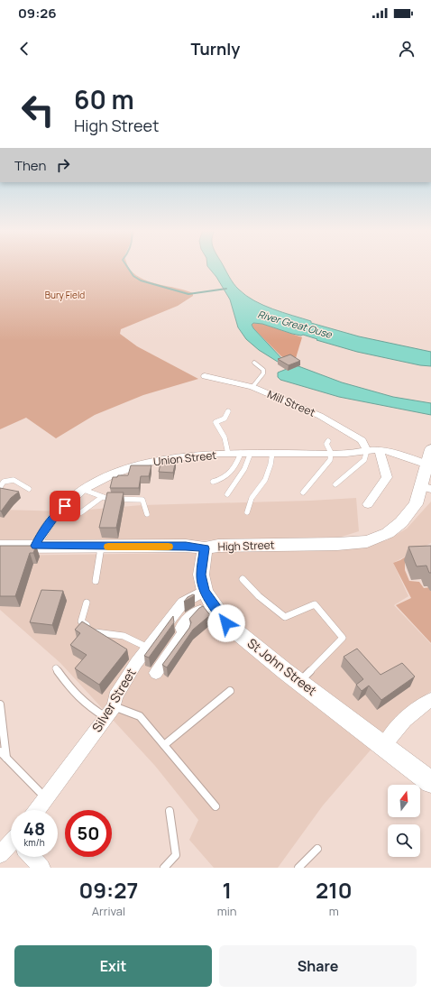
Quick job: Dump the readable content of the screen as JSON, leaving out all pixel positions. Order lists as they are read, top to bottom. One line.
{"streets":{"main road":["High Street","St John Street"],"street":["Mill Street","Union Street","Silver Street"]},"crossings":[["Mill Street","Union Street"],["Union Street","High Street"],["High Street","St John Street"],["St John Street","Silver Street"]],"water":["River Great Ouse"],"parks":["Bury Field"],"north":"top","page":{"status":"09:26","header":"Turnly","turn":["60 m","High Street"],"then":"Then","speed":"48 km/h","limit":"50","eta":["09:27","Arrival","1","min","210","m"],"buttons":["Exit","Share"]}}
